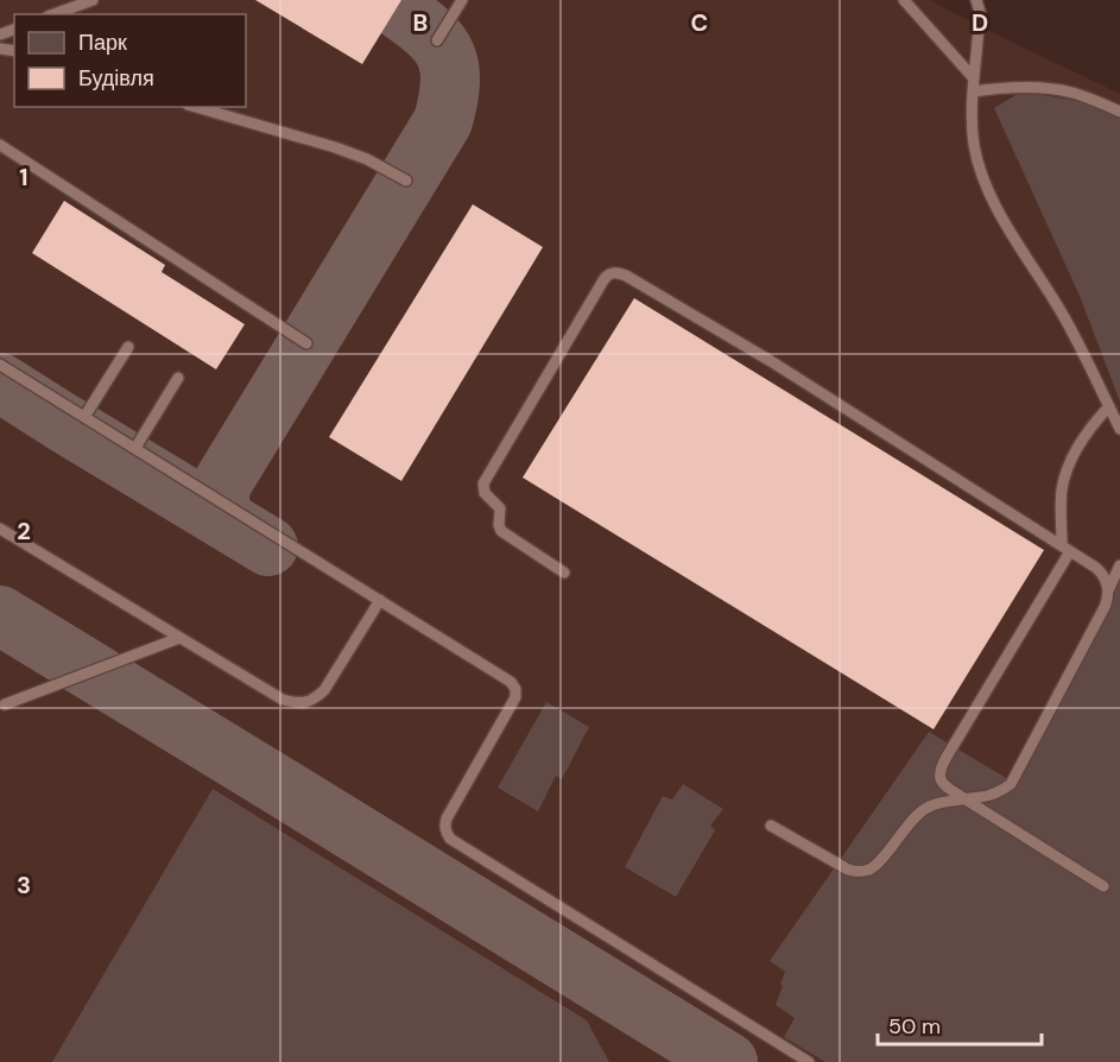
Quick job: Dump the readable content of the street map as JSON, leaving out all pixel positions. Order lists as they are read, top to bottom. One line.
{"legend":["Парк","Будівля"],"scale_bar":"50 m","grid":{"columns":["B","C","D"],"rows":["1","2","3"]}}
